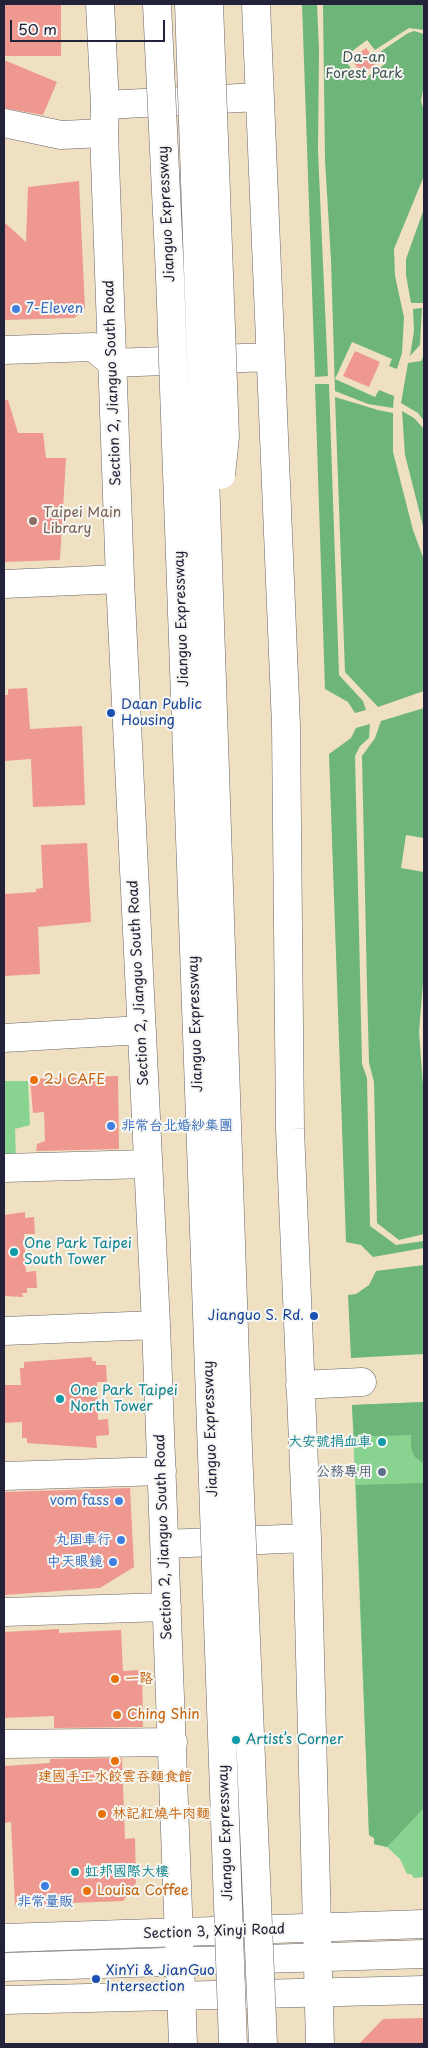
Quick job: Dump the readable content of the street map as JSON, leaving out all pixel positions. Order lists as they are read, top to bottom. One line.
{"streets":{"main road":["Jianguo Expressway","Section 2, Jianguo South Road","Section 3, Xinyi Road"]},"crossings":[["Section 2, Jianguo South Road","Section 3, Xinyi Road"]],"parks":["Da-an Forest Park"],"places":["7-Eleven","Taipei Main Library","Daan Public Housing","2J CAFE","非常台北婚紗集團","One Park Taipei South Tower","Jianguo S. Rd.","One Park Taipei North Tower","大安號捐血車","公務專用","vom fass","丸固車行","中天眼鏡","一路","Ching Shin","Artist’s Corner","建國手工水餃雲吞麵食館","林記紅燒牛肉麵","虹邦國際大樓","非常量販","Louisa Coffee","XinYi & JianGuo Intersection"],"scale_bar":"50 m"}
